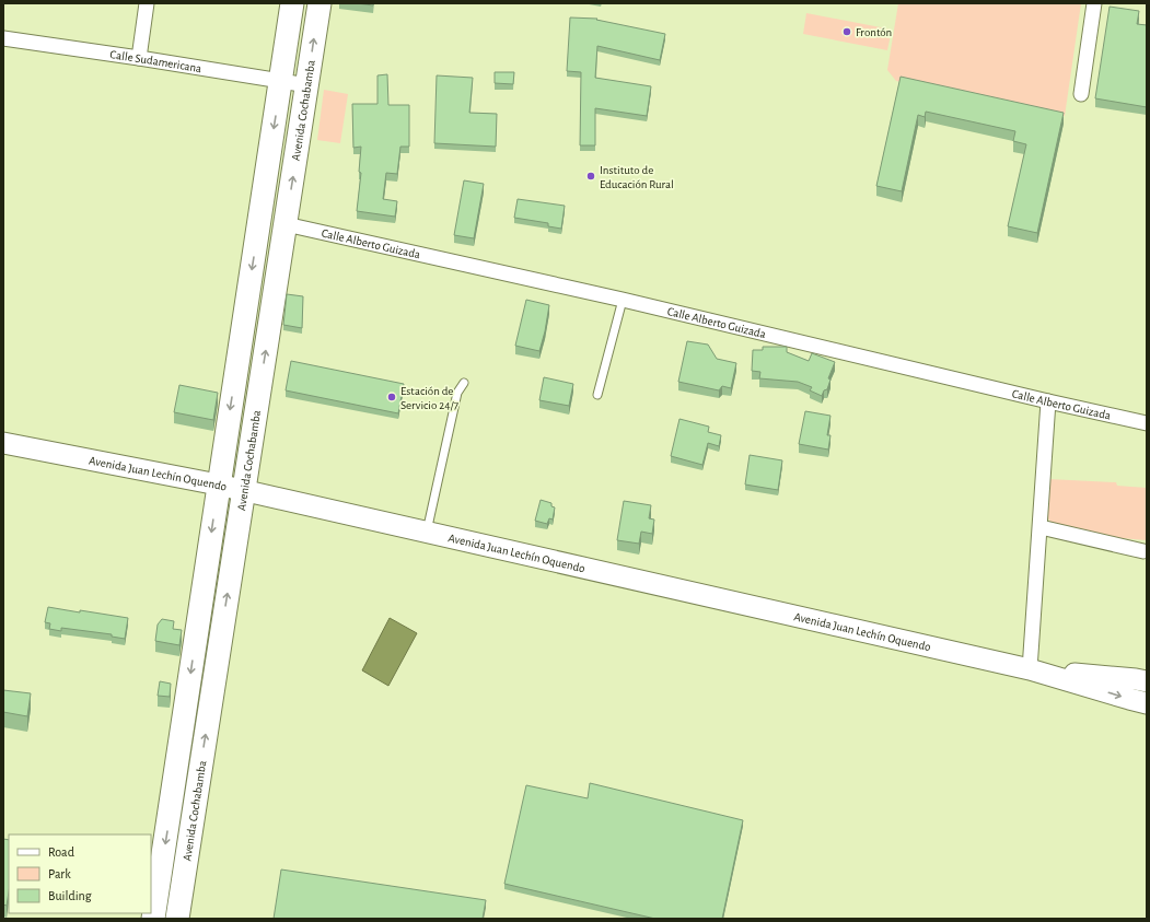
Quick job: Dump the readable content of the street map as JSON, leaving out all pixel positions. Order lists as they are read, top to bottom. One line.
{"streets":{"main road":["Avenida Cochabamba"],"street":["Calle Sudamericana","Calle Alberto Guizada","Avenida Juan Lechín Oquendo"]},"crossings":[["Calle Sudamericana","Avenida Cochabamba"],["Avenida Cochabamba","Calle Alberto Guizada"],["Avenida Cochabamba","Avenida Juan Lechín Oquendo"]],"places":["Frontón","Instituto de Educación Rural","Estación de Servicio 24/7"],"legend":["Road","Park","Building"]}
